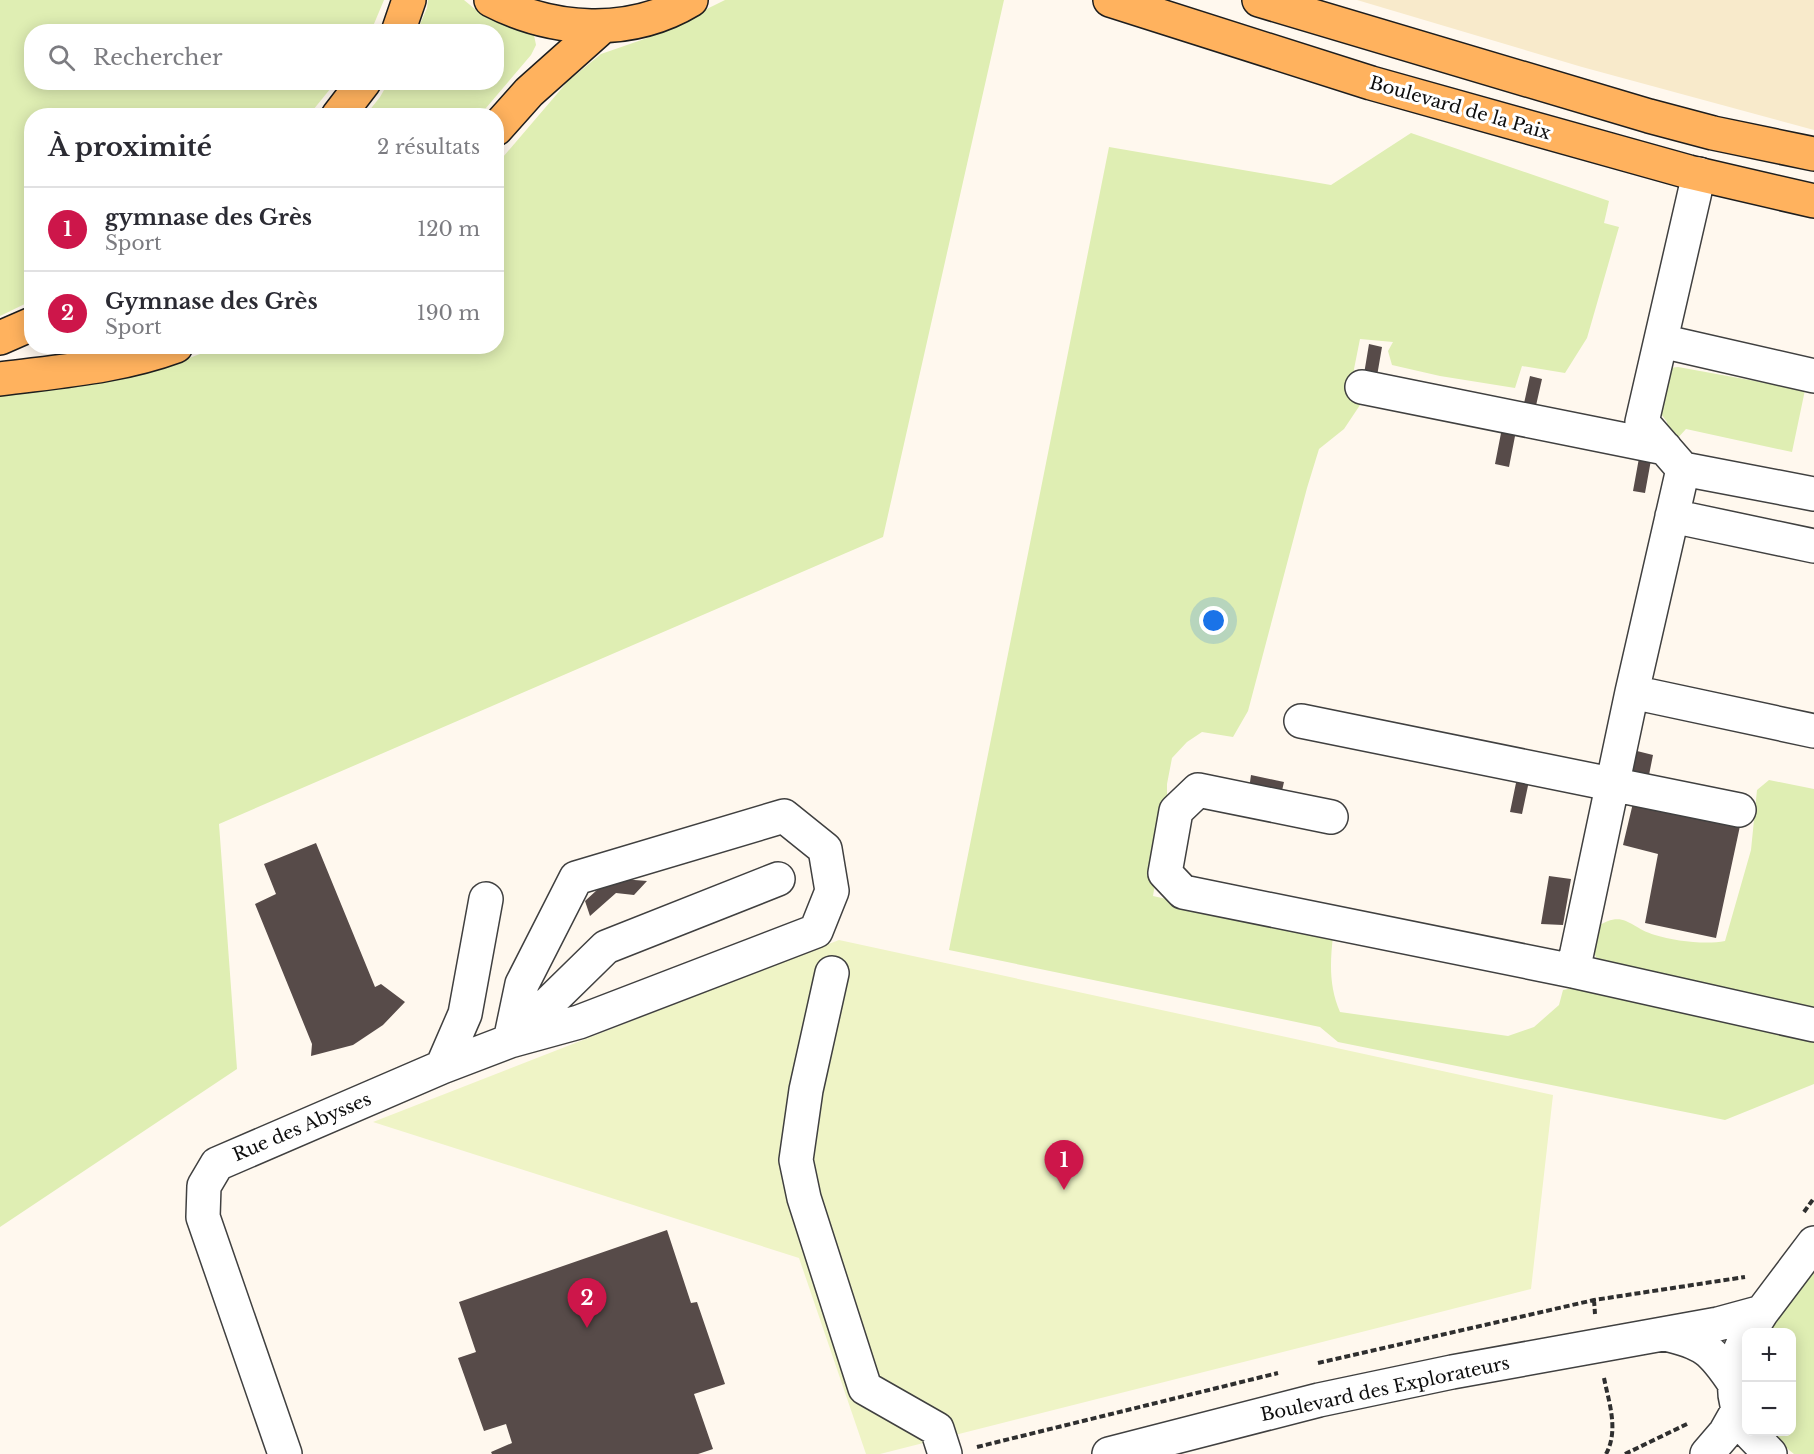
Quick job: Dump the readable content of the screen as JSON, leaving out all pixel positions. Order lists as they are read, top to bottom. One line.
{"streets":{"main road":["Boulevard de la Paix"],"street":["Rue des Abysses","Boulevard des Explorateurs"]},"page":{"search":"Rechercher","heading":["À proximité","2 résultats"],"list":[{"mark":"1","name":"gymnase des Grès","note":"Sport","value":"120 m"},{"mark":"2","name":"Gymnase des Grès","note":"Sport","value":"190 m"}],"pins":["1","2"],"map_buttons":["+","−"]}}
